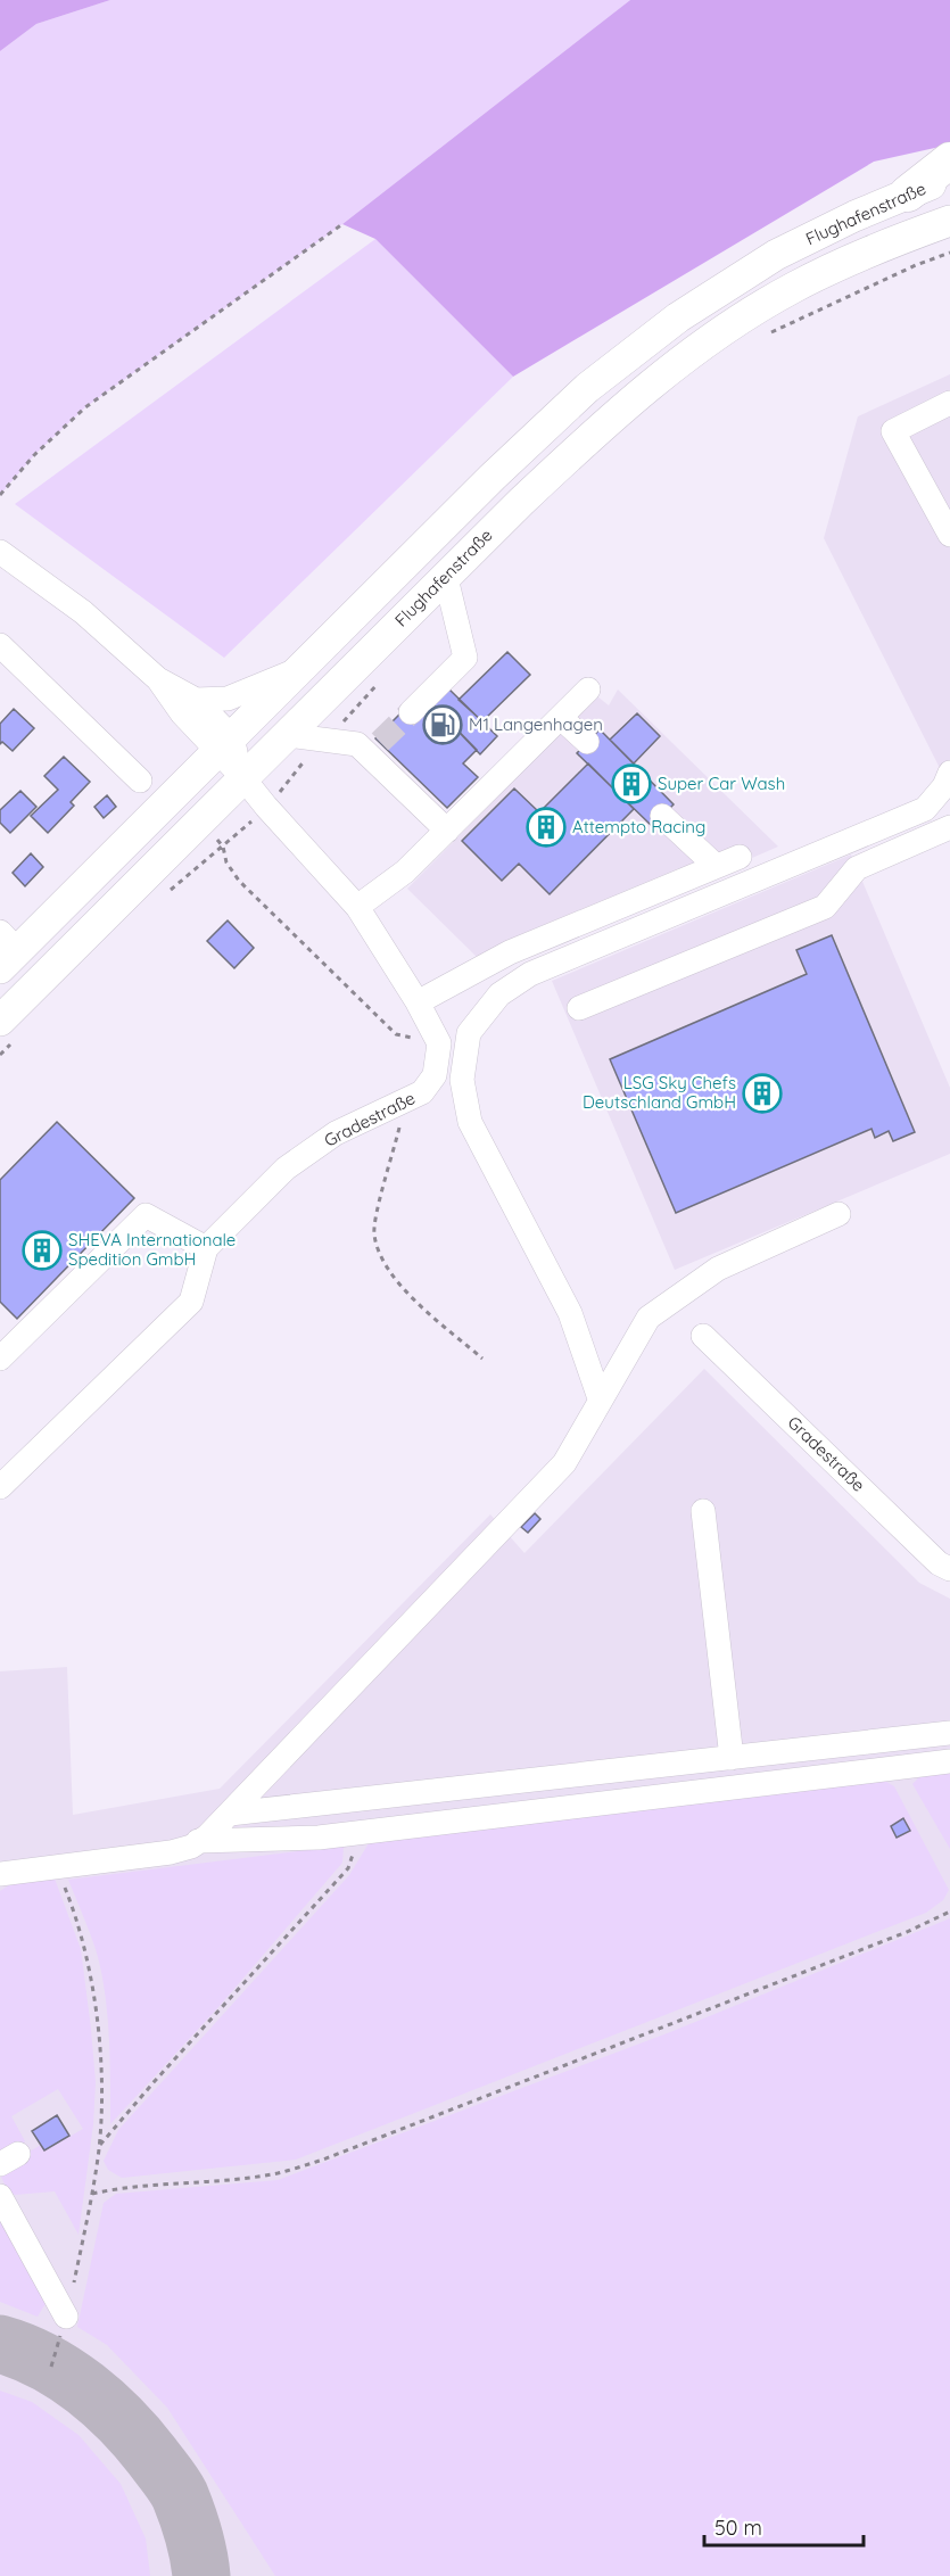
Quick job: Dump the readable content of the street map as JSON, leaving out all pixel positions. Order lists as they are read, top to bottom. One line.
{"streets":{"main road":["Flughafenstraße"],"street":["Gradestraße"]},"places":{"fuel station":["M1 Langenhagen"],"building":["Super Car Wash","Attempto Racing","LSG Sky Chefs Deutschland GmbH","SHEVA Internationale Spedition GmbH"]},"scale_bar":"50 m"}
